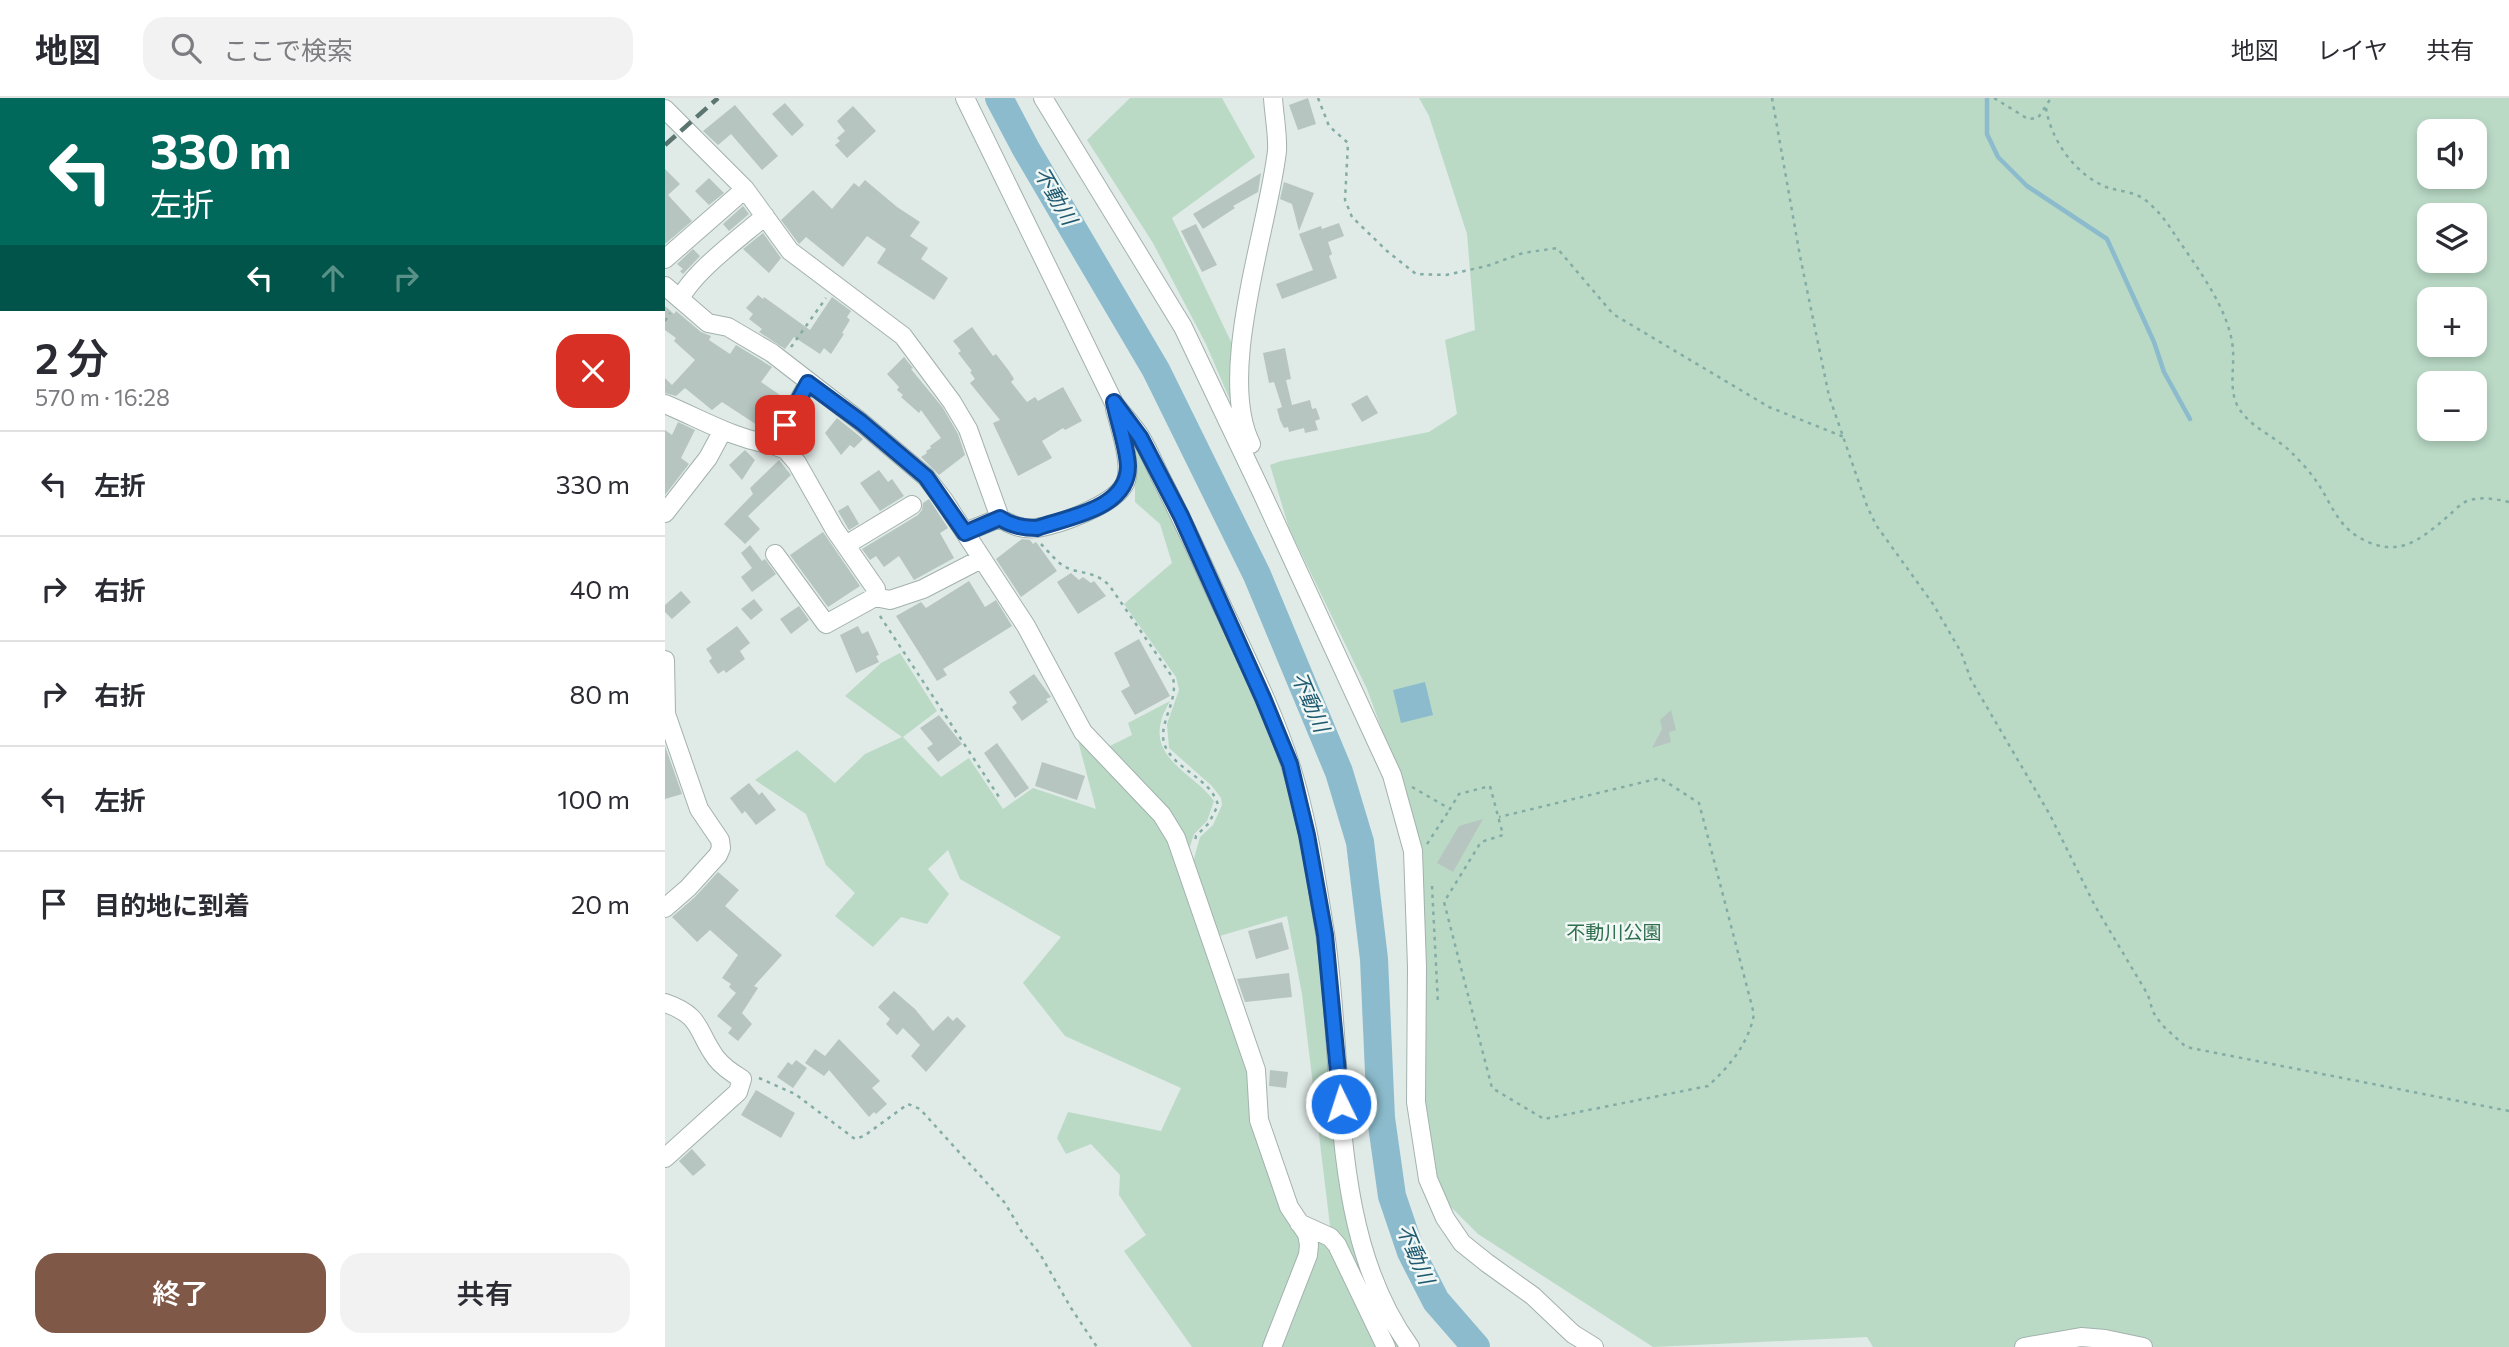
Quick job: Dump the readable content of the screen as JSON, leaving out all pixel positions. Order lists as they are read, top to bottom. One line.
{"water":["不動川"],"parks":["不動川公園"],"page":{"header":"地図","search":"ここで検索","nav":["地図","レイヤ","共有"],"turn":["330 m","左折"],"map_buttons":["+","−"],"heading":["2 分","570 m · 16:28"],"list":[{"name":"左折","value":"330 m"},{"name":"右折","value":"40 m"},{"name":"右折","value":"80 m"},{"name":"左折","value":"100 m"},{"name":"目的地に到着","value":"20 m"}],"buttons":["終了","共有"]}}
